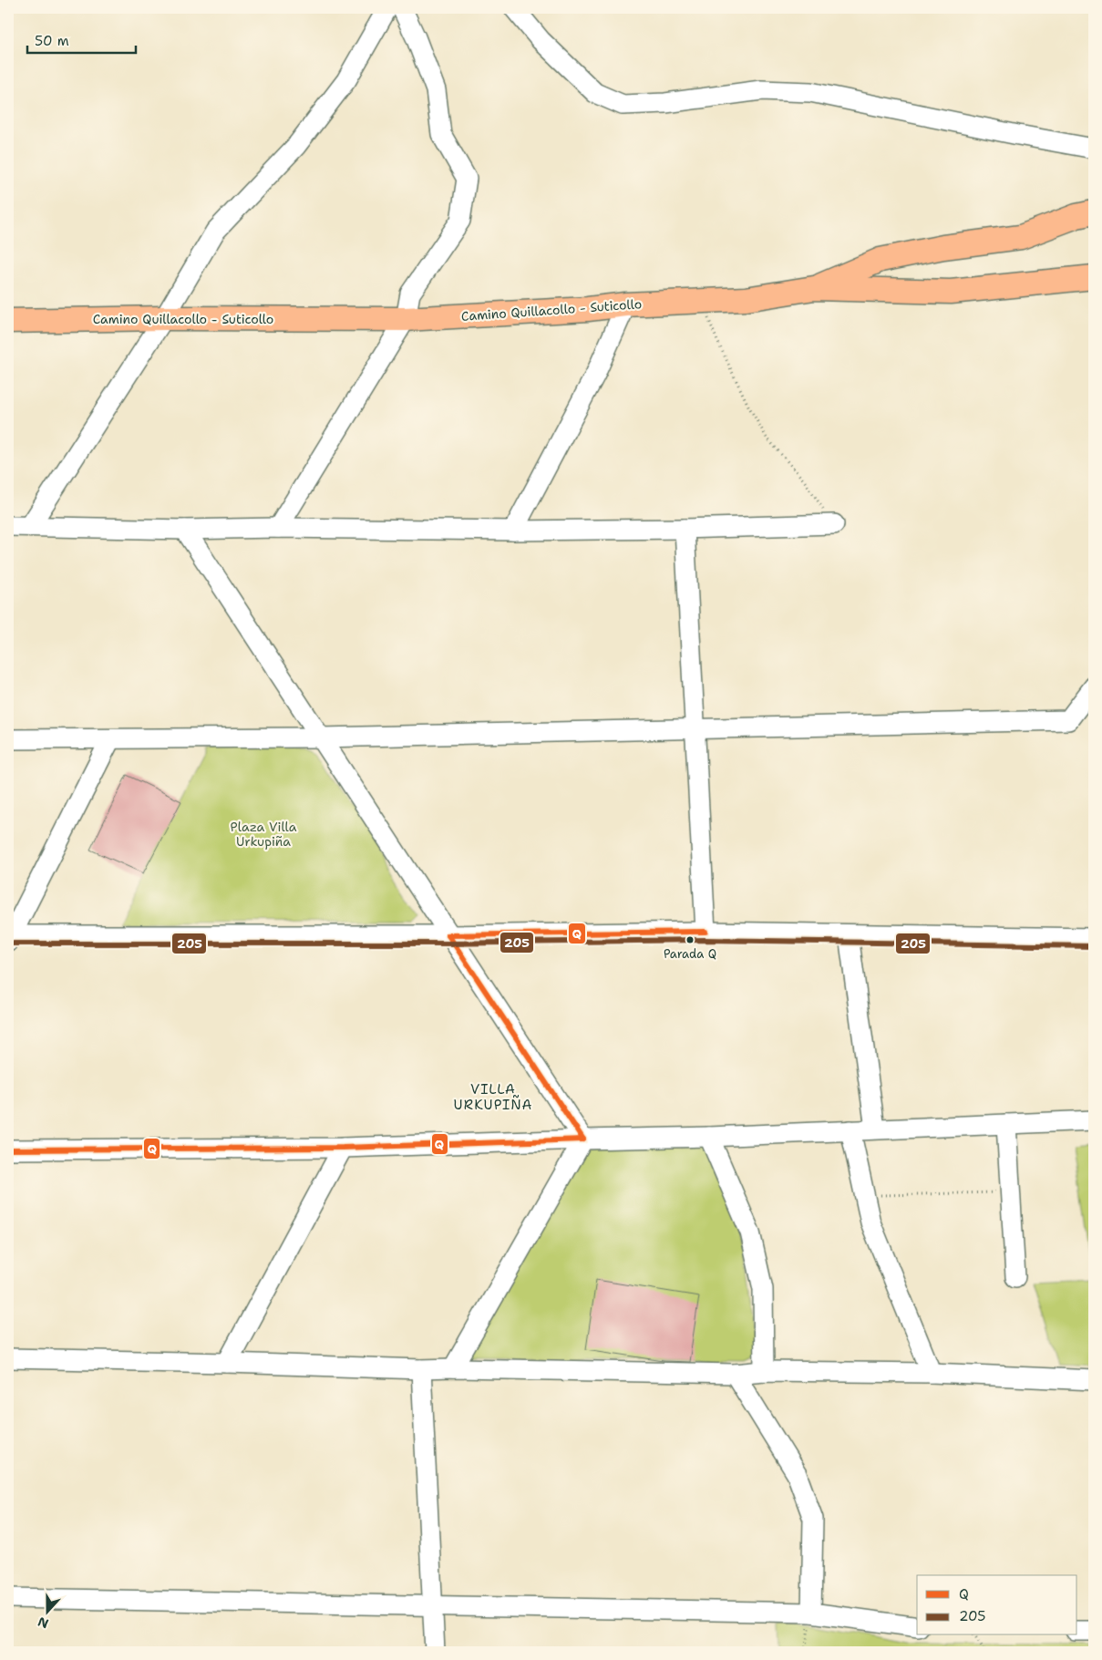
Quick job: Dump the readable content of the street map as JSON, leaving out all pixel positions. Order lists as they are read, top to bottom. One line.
{"streets":{"main road":["Camino Quillacollo - Suticollo"]},"districts":["VILLA URKUPIÑA"],"parks":["Plaza Villa Urkupiña"],"places":["Parada Q"],"lines":["transit line Q","transit line 205"],"legend":["Q","205"],"scale_bar":"50 m","north":"bottom"}
